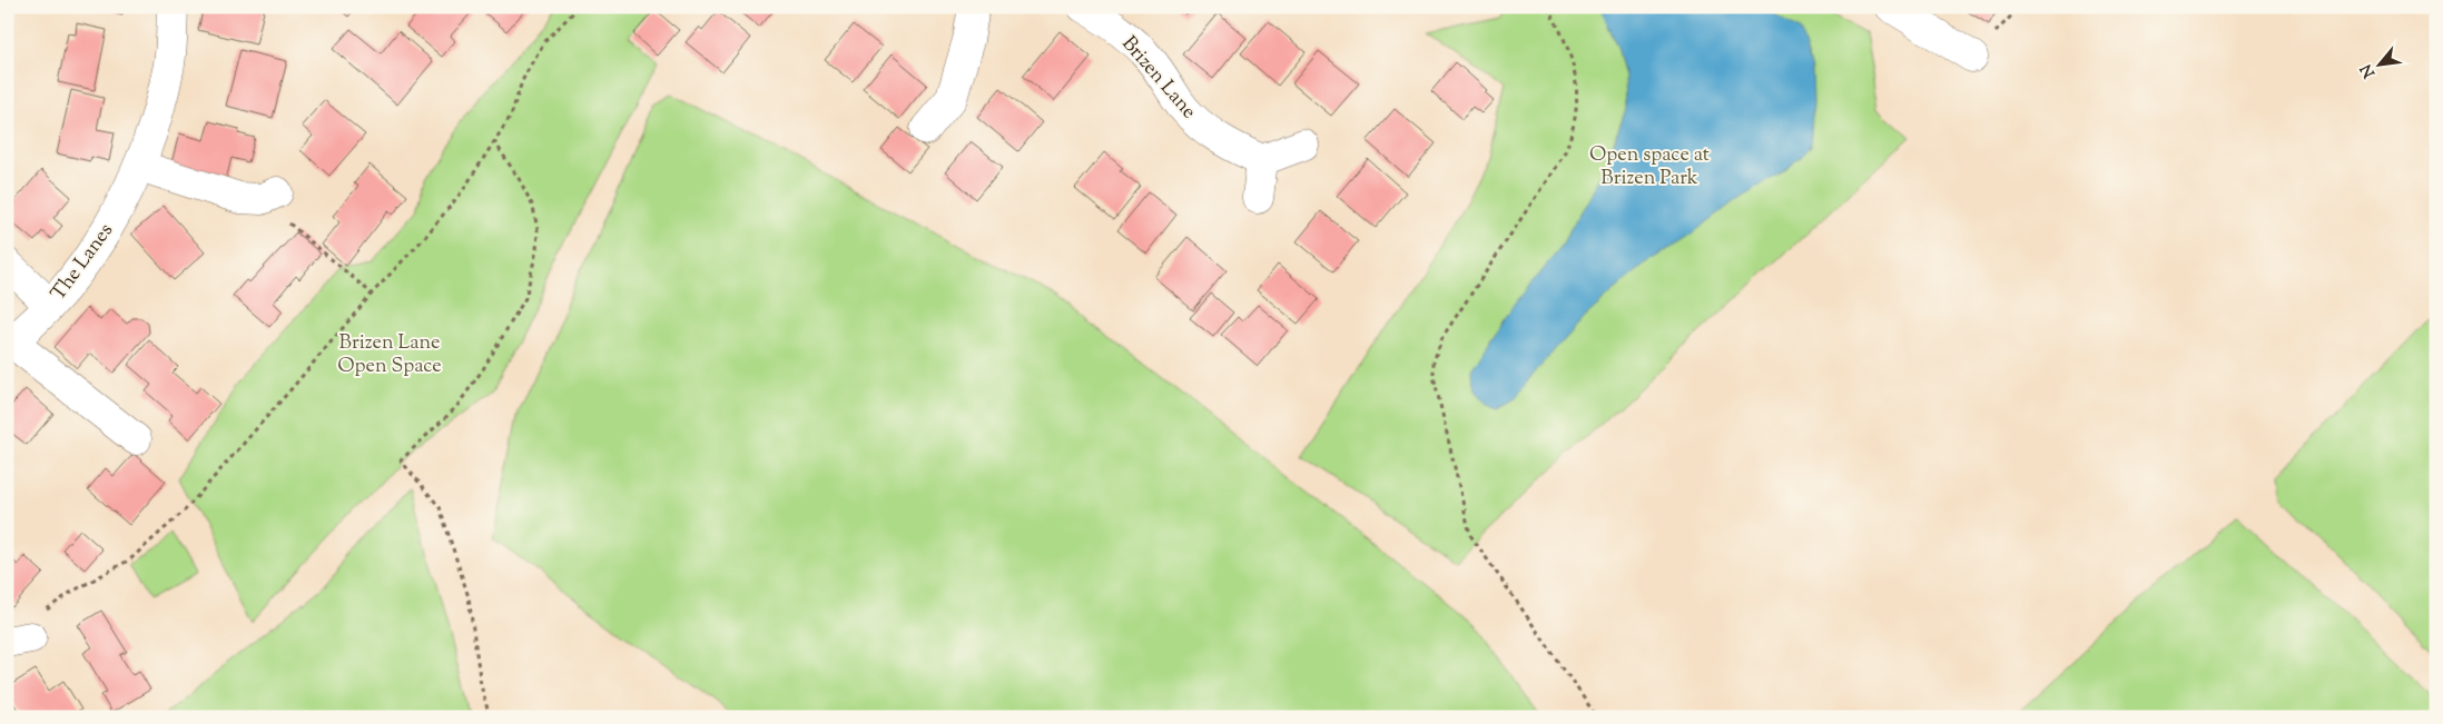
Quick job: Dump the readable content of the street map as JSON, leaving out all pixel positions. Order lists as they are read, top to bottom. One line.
{"streets":{"street":["Brizen Lane","The Lanes"]},"parks":["Open space at Brizen Park","Brizen Lane Open Space"],"north":"bottom left"}
